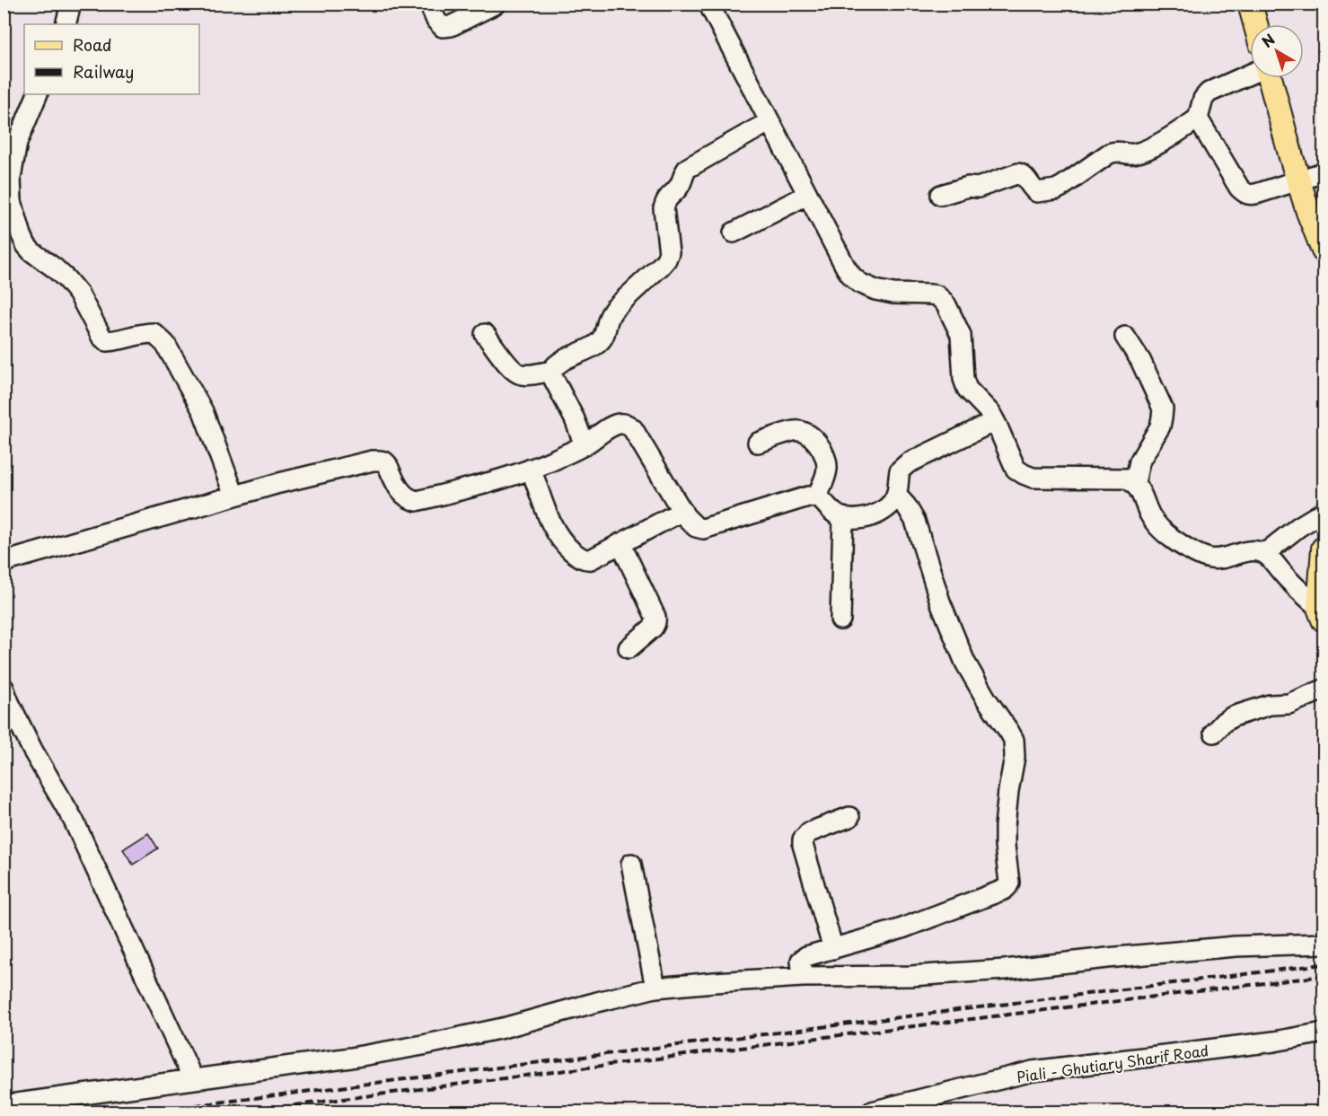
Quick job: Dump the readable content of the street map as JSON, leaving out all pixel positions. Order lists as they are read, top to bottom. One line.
{"streets":{"street":["Piali - Ghutiary Sharif Road"]},"legend":["Road","Railway"],"north":"top left"}
